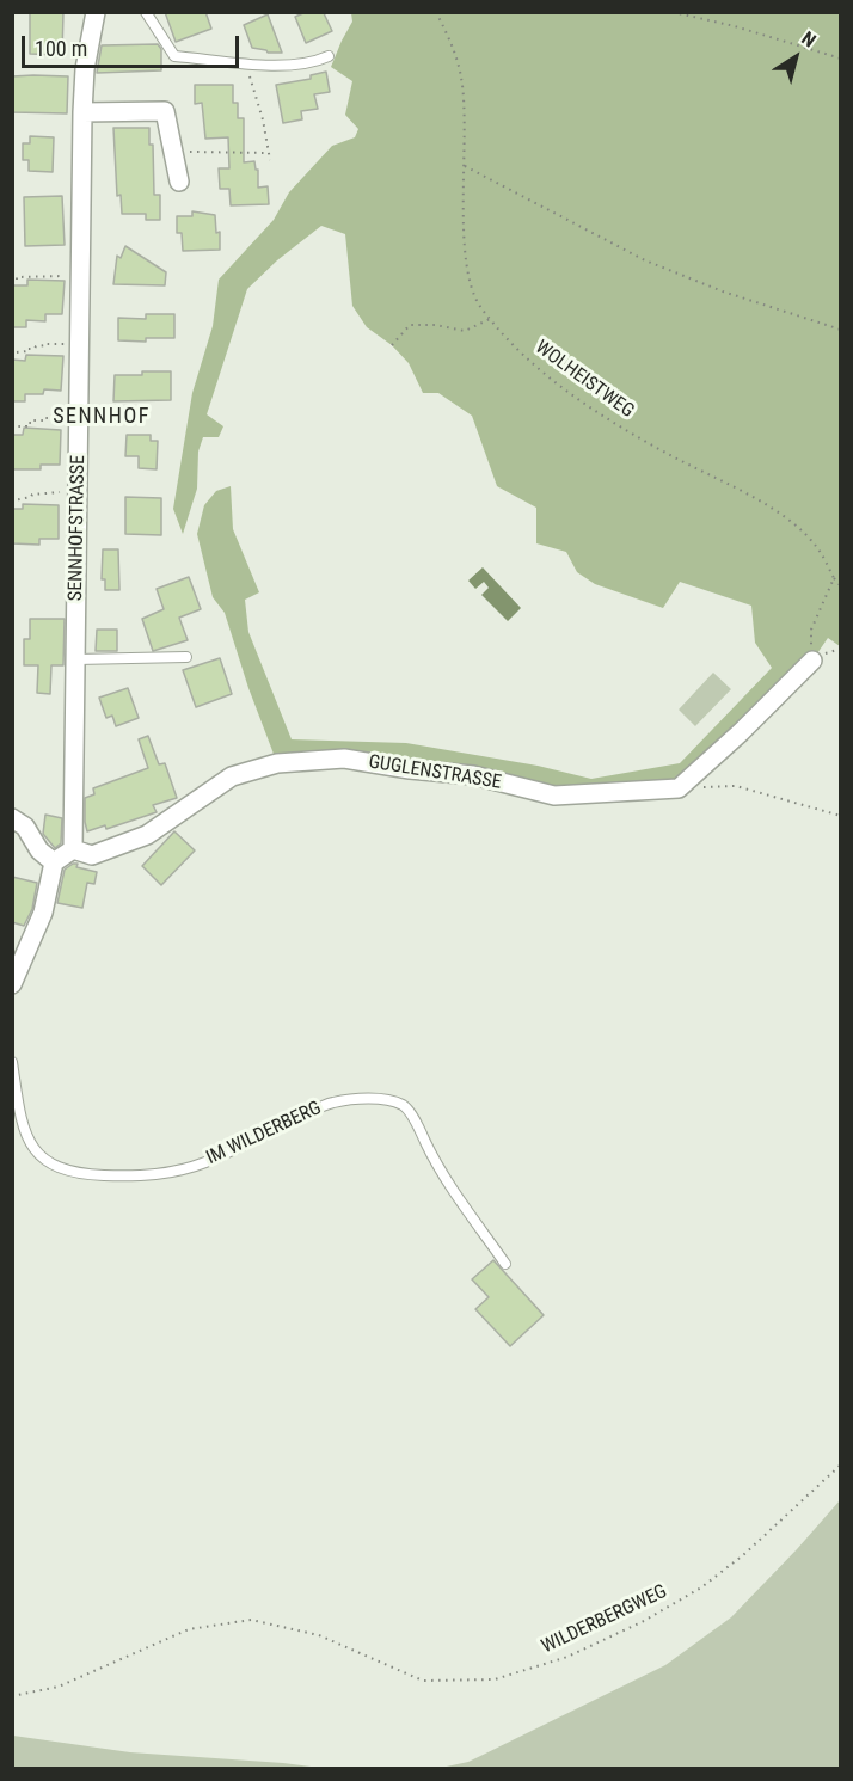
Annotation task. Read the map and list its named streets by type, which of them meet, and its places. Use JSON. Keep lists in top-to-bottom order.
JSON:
{
  "streets": {
    "street": ["SENNHOFSTRASSE", "GUGLENSTRASSE"],
    "lane": ["IM WILDERBERG"],
    "path": ["WOLHEISTWEG", "WILDERBERGWEG"]
  },
  "crossings": [
    ["SENNHOFSTRASSE", "GUGLENSTRASSE"]
  ],
  "districts": ["SENNHOF"],
  "scale_bar": "100 m",
  "north": "top right"
}
